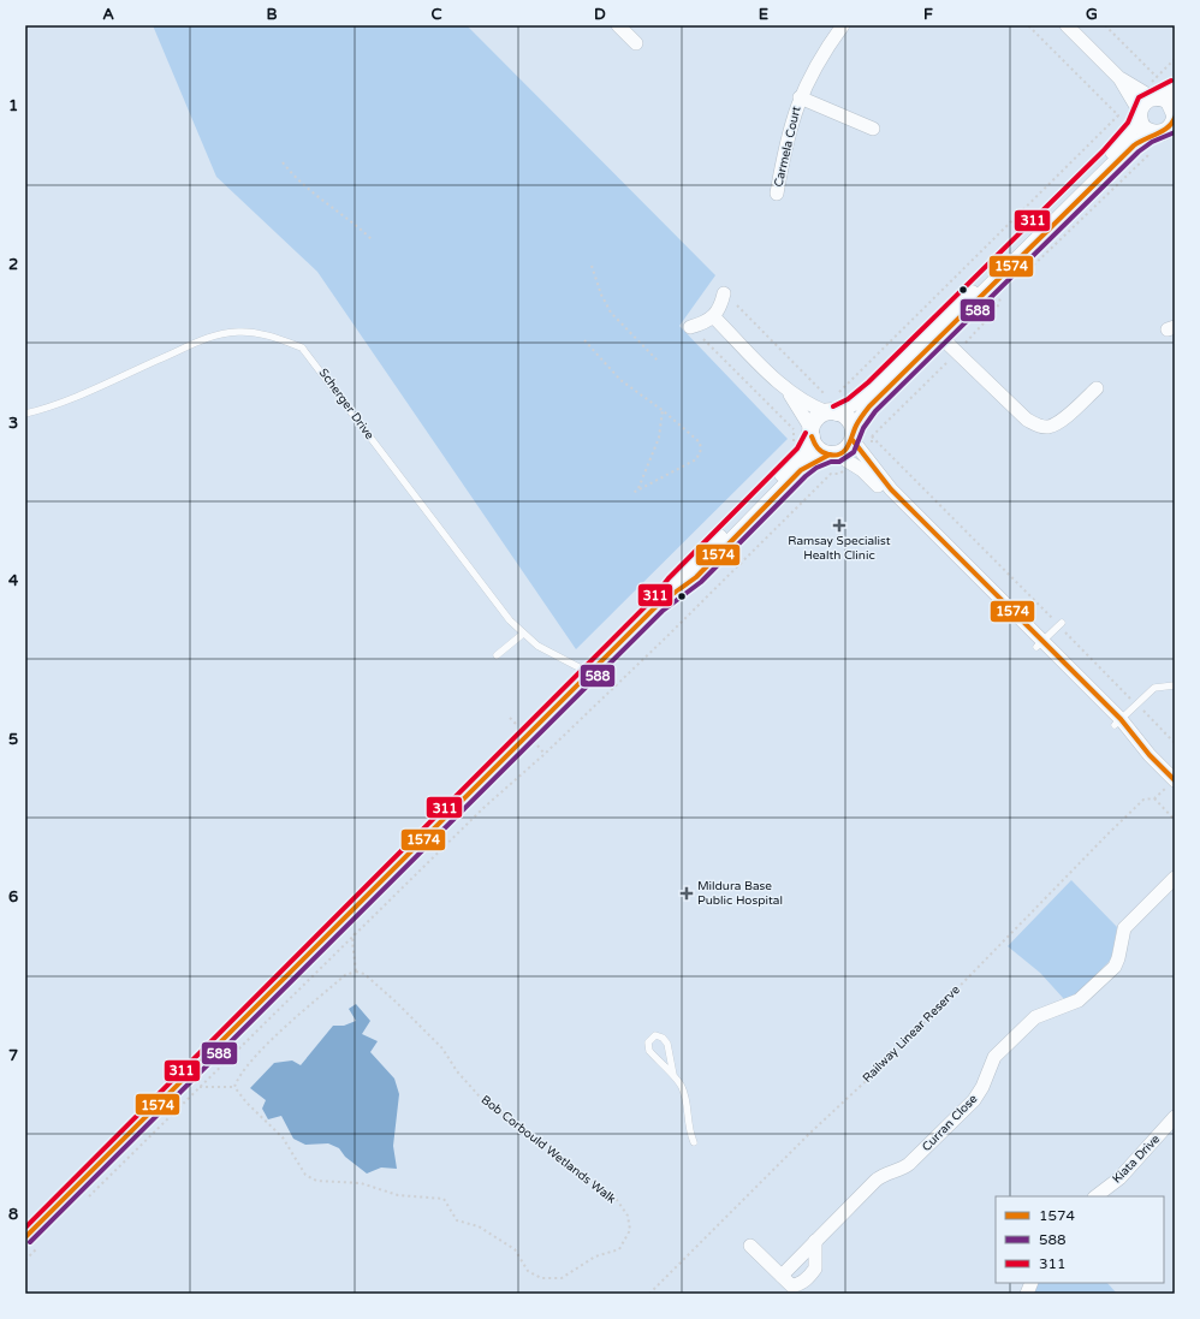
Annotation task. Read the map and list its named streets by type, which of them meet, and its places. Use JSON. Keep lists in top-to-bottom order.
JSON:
{
  "streets": {
    "street": ["Carmela Court", "Curran Close", "Kiata Drive"],
    "lane": ["Scherger Drive"],
    "path": ["Railway Linear Reserve", "Bob Corbould Wetlands Walk"]
  },
  "places": {
    "health": ["Ramsay Specialist Health Clinic", "Mildura Base Public Hospital"]
  },
  "lines": ["transit line 311", "transit line 1574", "transit line 588"],
  "legend": ["1574", "588", "311"],
  "grid": {
    "columns": [
      "A",
      "B",
      "C",
      "D",
      "E",
      "F",
      "G"
    ],
    "rows": [
      "1",
      "2",
      "3",
      "4",
      "5",
      "6",
      "7",
      "8"
    ]
  }
}
